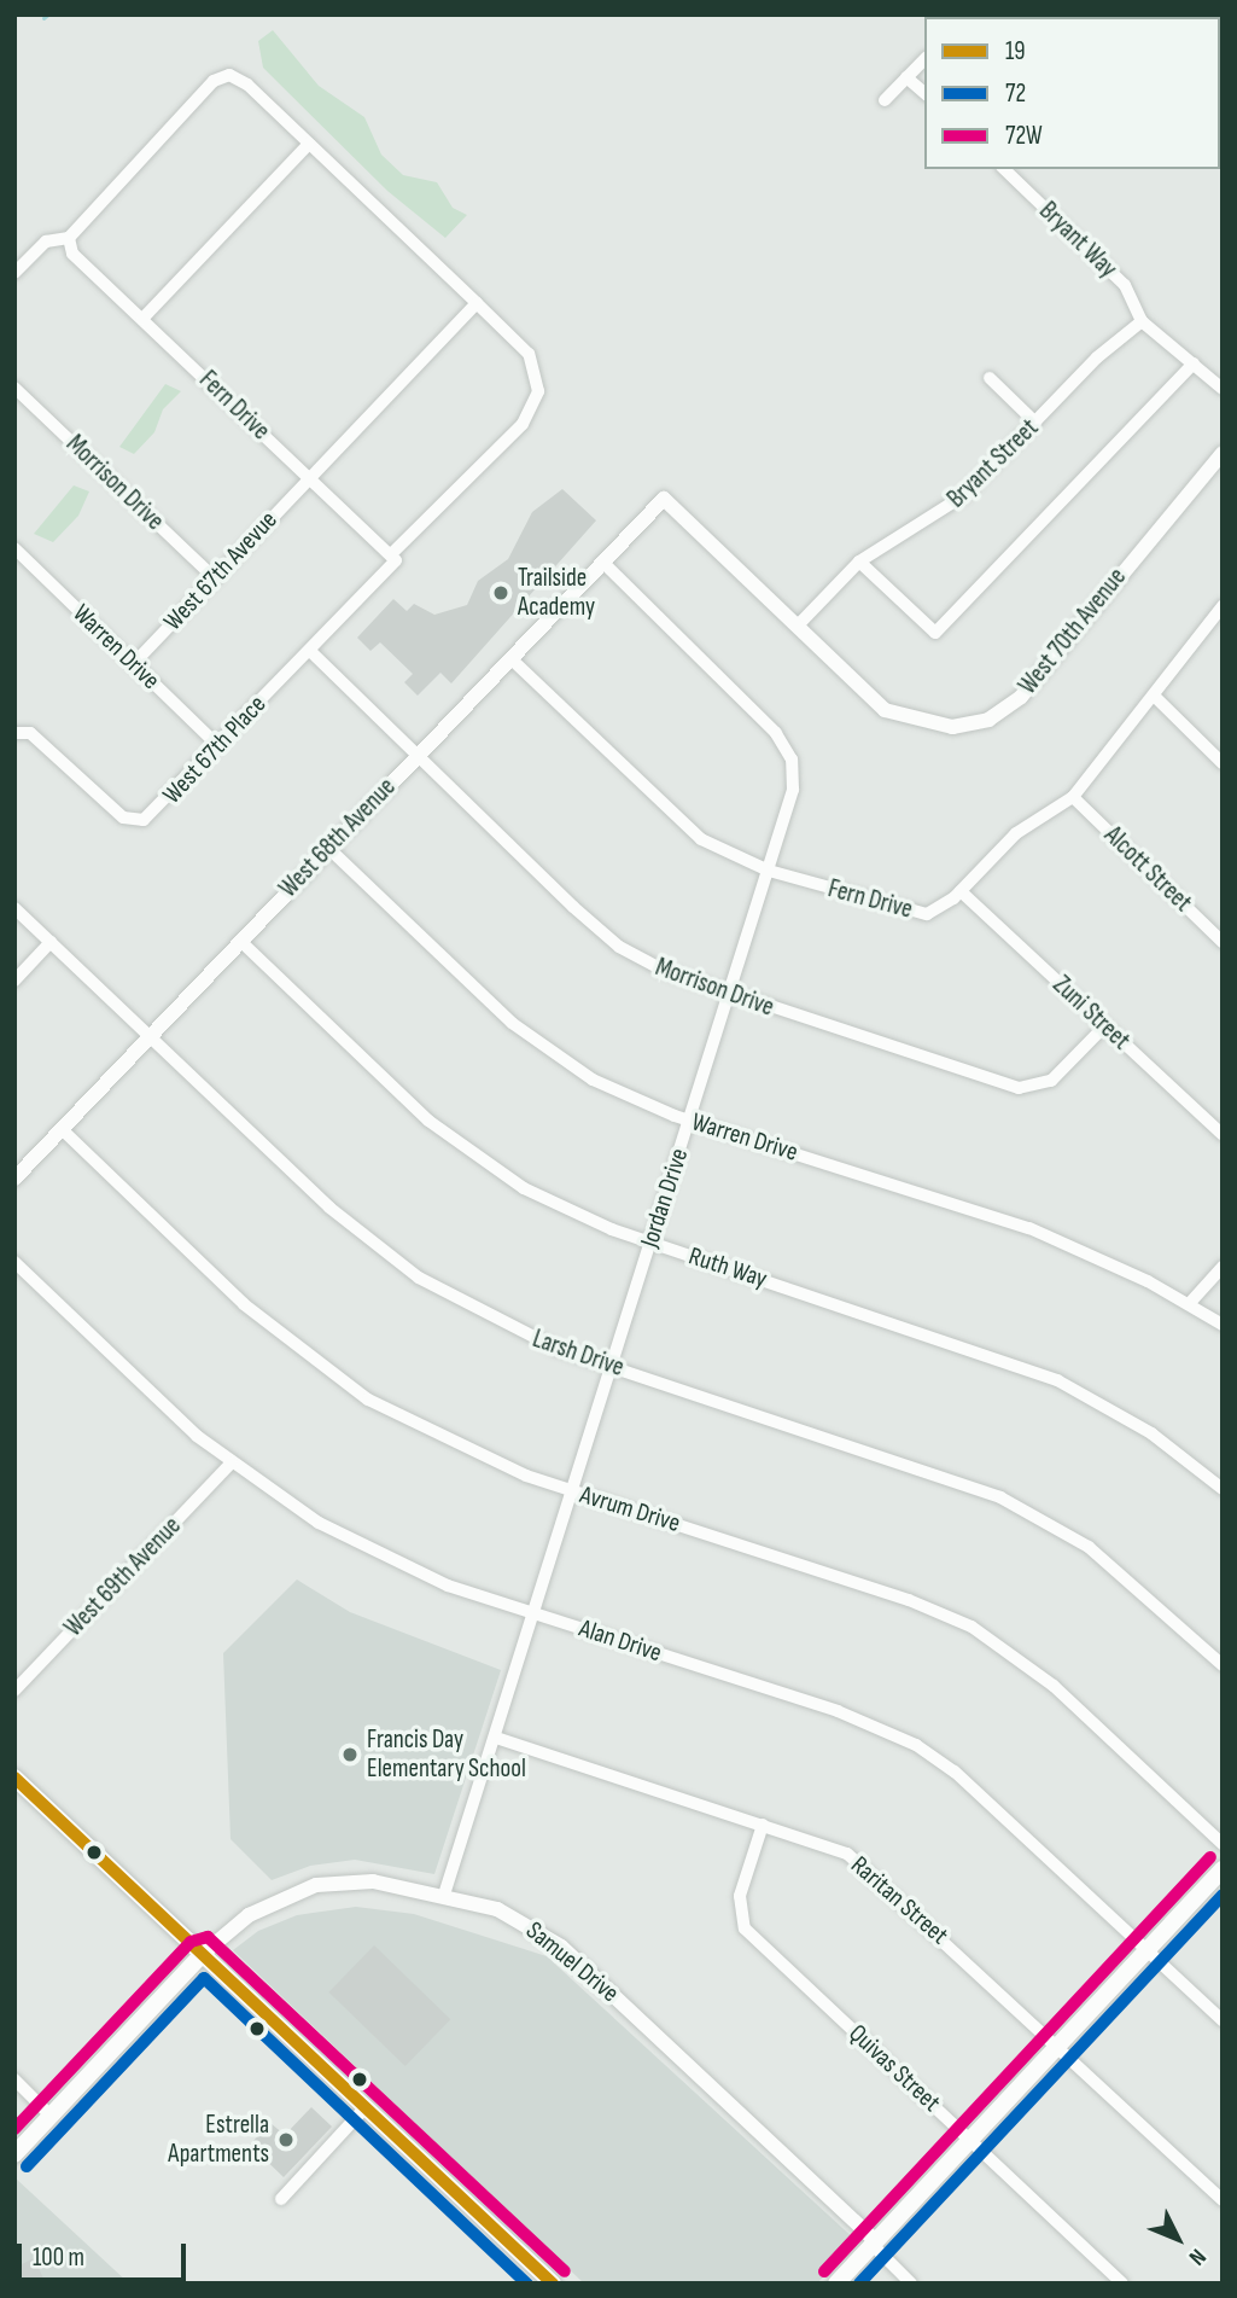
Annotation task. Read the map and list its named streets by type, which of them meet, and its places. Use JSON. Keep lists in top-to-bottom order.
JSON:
{
  "streets": {
    "street": [
      "Bryant Way",
      "Fern Drive",
      "Bryant Street",
      "Morrison Drive",
      "West 67th Avevue",
      "West 70th Avenue",
      "Warren Drive",
      "West 67th Place",
      "West 68th Avenue",
      "Alcott Street",
      "Zuni Street",
      "Jordan Drive",
      "Ruth Way",
      "Larsh Drive",
      "Avrum Drive",
      "West 69th Avenue",
      "Alan Drive",
      "Raritan Street",
      "Samuel Drive",
      "Quivas Street"
    ]
  },
  "crossings": [
    ["Bryant Way", "Bryant Street"],
    ["Fern Drive", "West 67th Avevue"],
    ["Fern Drive", "West 67th Place"],
    ["Fern Drive", "West 68th Avenue"],
    ["Fern Drive", "Alcott Street"],
    ["Fern Drive", "Zuni Street"],
    ["Fern Drive", "Jordan Drive"],
    ["Bryant Street", "West 70th Avenue"],
    ["Morrison Drive", "West 67th Avevue"],
    ["Morrison Drive", "West 67th Place"],
    ["Morrison Drive", "West 68th Avenue"],
    ["Morrison Drive", "Zuni Street"],
    ["Morrison Drive", "Jordan Drive"],
    ["West 67th Avevue", "Warren Drive"],
    ["West 67th Avevue", "West 67th Place"],
    ["West 70th Avenue", "West 68th Avenue"],
    ["Warren Drive", "West 67th Place"],
    ["Warren Drive", "West 68th Avenue"],
    ["Warren Drive", "Jordan Drive"],
    ["West 68th Avenue", "Jordan Drive"],
    ["West 68th Avenue", "Ruth Way"],
    ["West 68th Avenue", "Larsh Drive"],
    ["West 68th Avenue", "Avrum Drive"],
    ["Jordan Drive", "Ruth Way"],
    ["Jordan Drive", "Larsh Drive"],
    ["Jordan Drive", "Avrum Drive"],
    ["Jordan Drive", "Alan Drive"],
    ["Jordan Drive", "Raritan Street"],
    ["Jordan Drive", "Samuel Drive"],
    ["West 69th Avenue", "Alan Drive"],
    ["Raritan Street", "Quivas Street"]
  ],
  "places": ["Trailside Academy", "Francis Day Elementary School", "Estrella Apartments"],
  "lines": ["transit line 19", "transit line 72W", "transit line 72"],
  "legend": ["19", "72", "72W"],
  "scale_bar": "100 m",
  "north": "bottom right"
}
